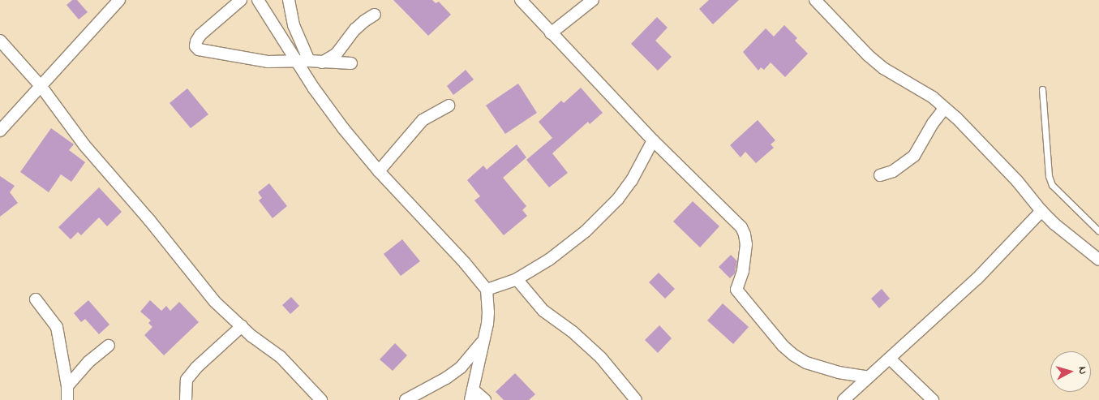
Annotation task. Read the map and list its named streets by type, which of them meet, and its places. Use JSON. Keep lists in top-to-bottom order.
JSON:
{
  "north": "right"
}
